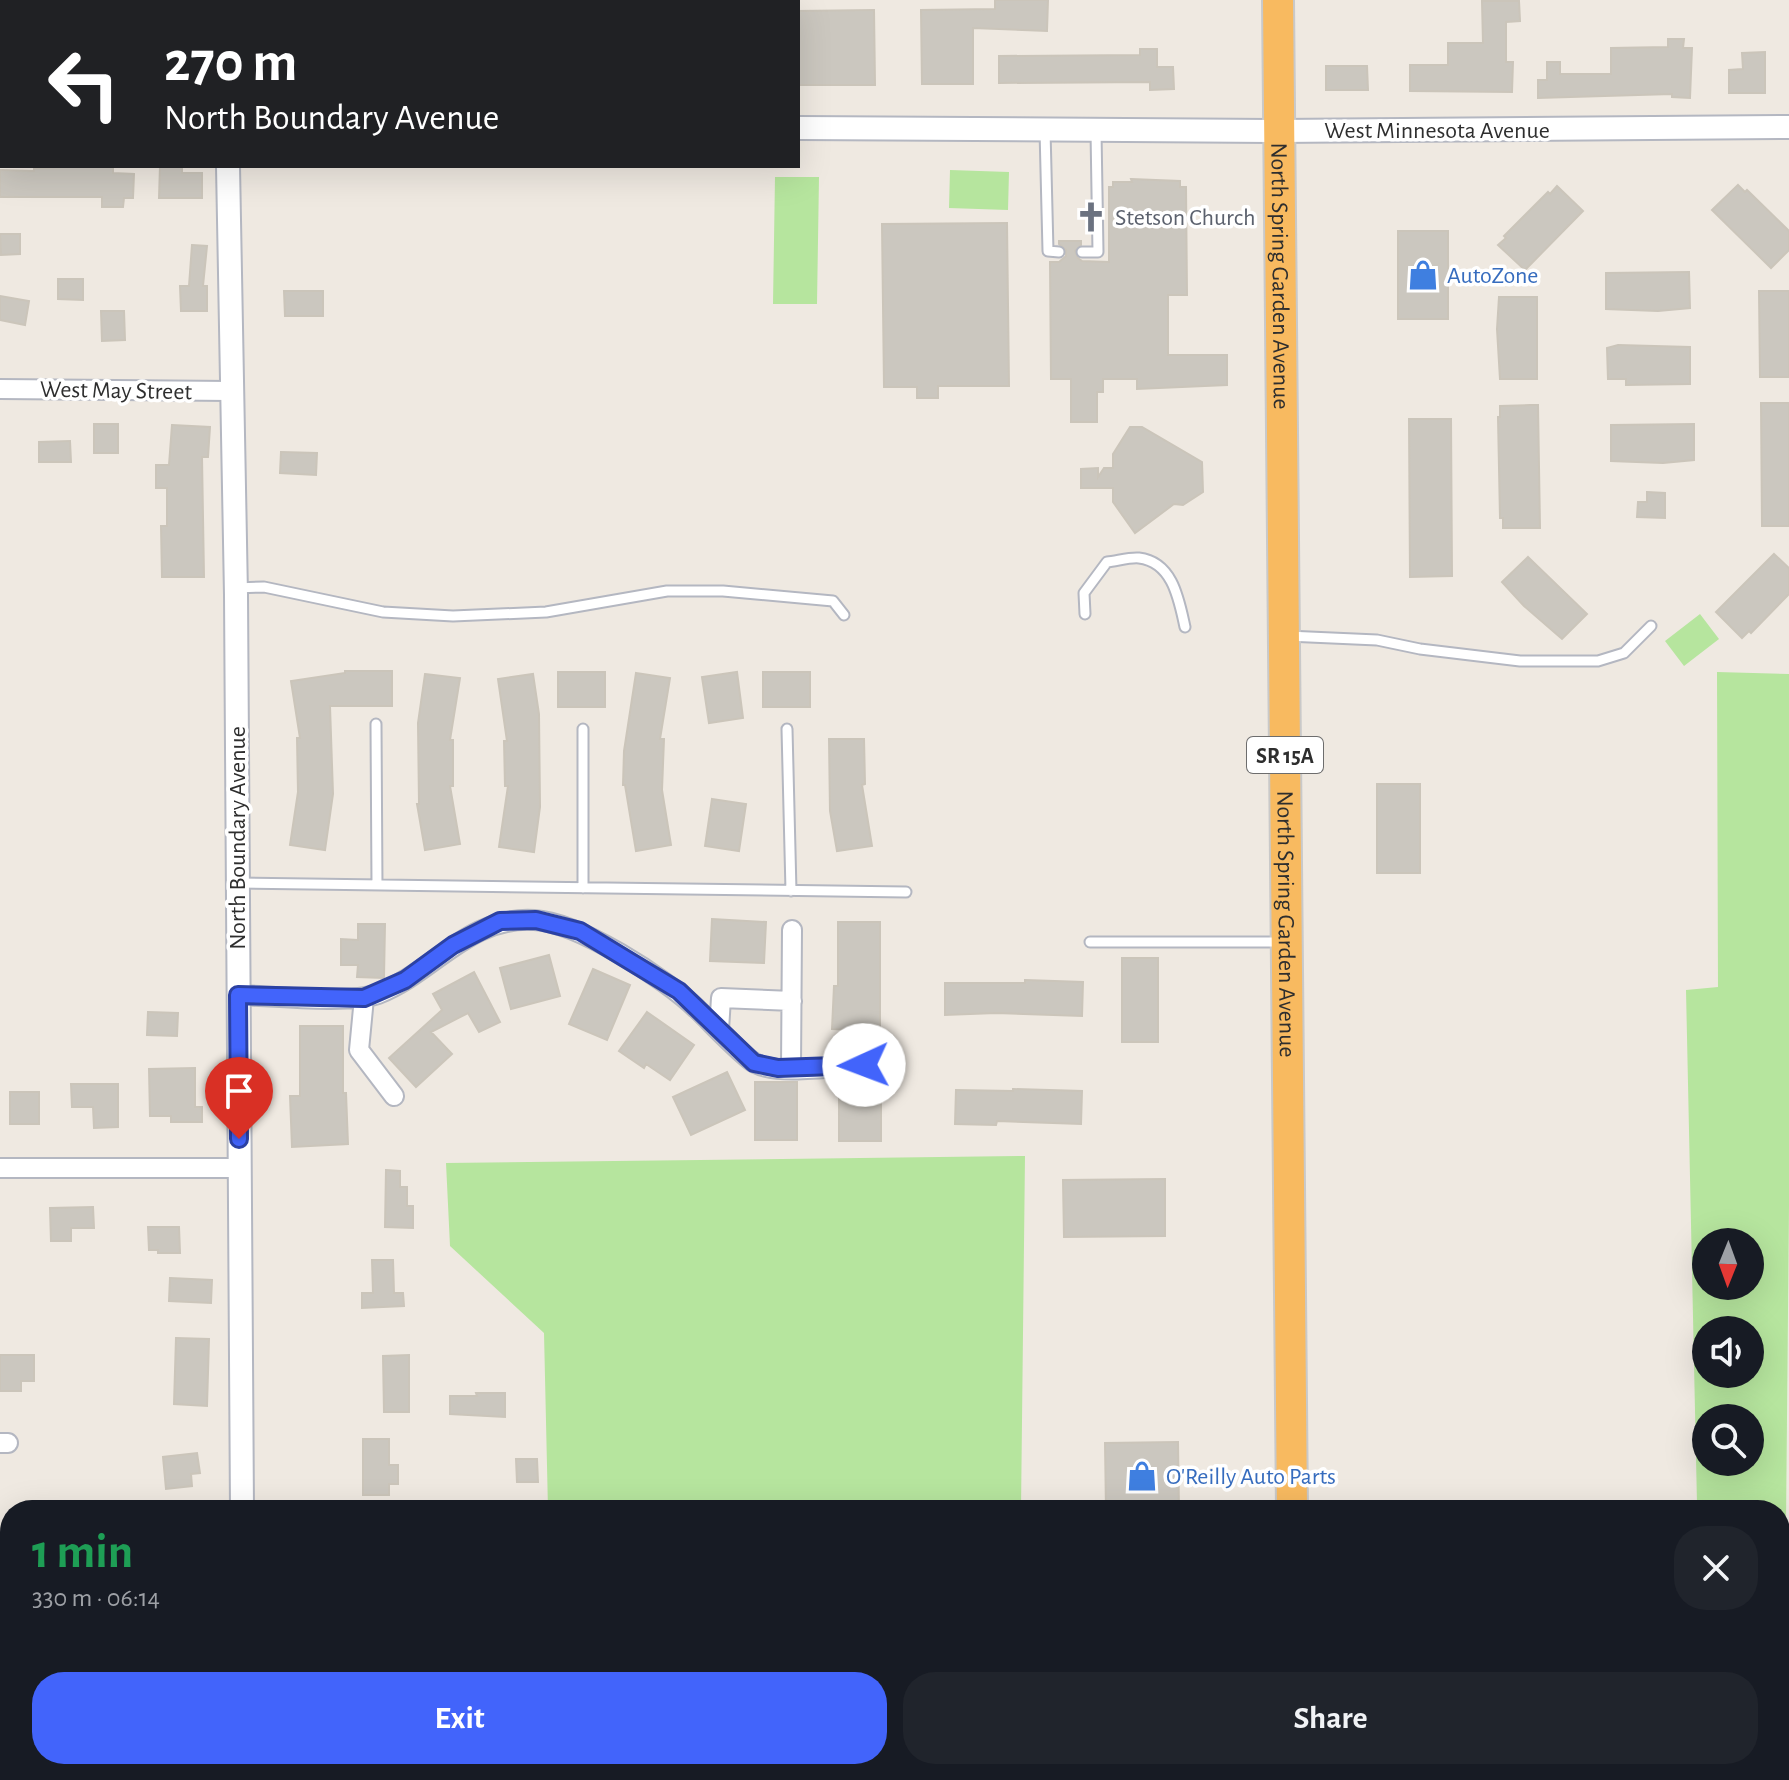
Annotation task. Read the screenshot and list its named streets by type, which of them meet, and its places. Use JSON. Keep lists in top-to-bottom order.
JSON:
{
  "streets": {
    "highway": ["North Spring Garden Avenue", "SR 15A"],
    "street": ["West Minnesota Avenue", "West May Street", "North Boundary Avenue"]
  },
  "crossings": [
    ["West Minnesota Avenue", "North Spring Garden Avenue"],
    ["West May Street", "North Boundary Avenue"]
  ],
  "places": {
    "church": ["Stetson Church"],
    "shop": ["AutoZone", "O'Reilly Auto Parts"]
  },
  "north": "bottom",
  "page": {
    "turn": ["270 m", "North Boundary Avenue"],
    "heading": ["1 min", "330 m · 06:14"],
    "buttons": ["Exit", "Share"]
  }
}
